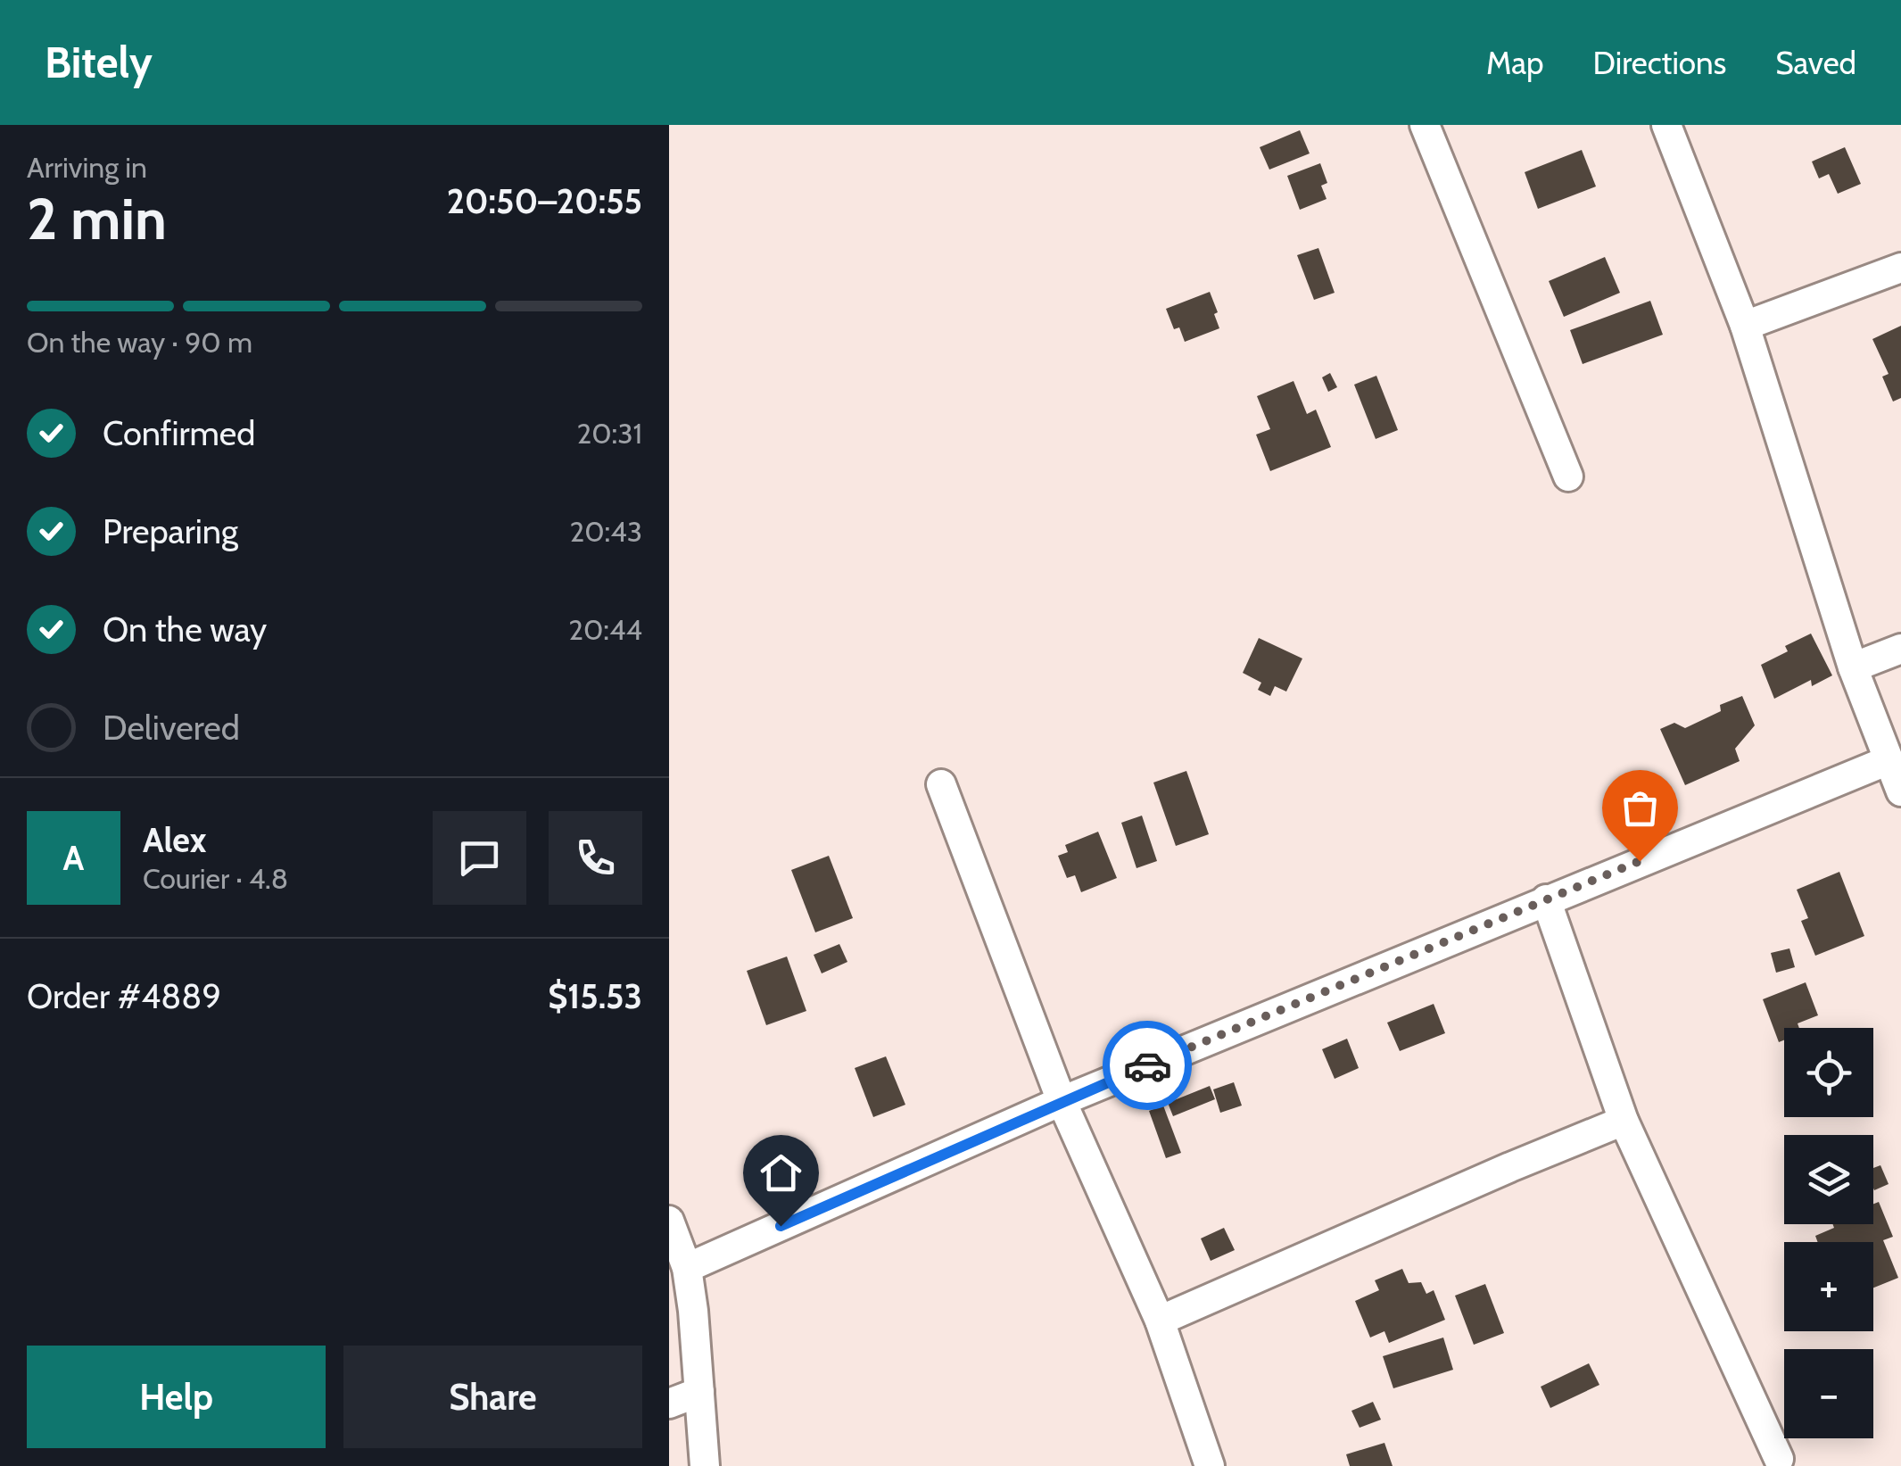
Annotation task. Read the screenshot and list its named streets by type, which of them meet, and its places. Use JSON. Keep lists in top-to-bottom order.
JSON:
{
  "page": {
    "header": "Bitely",
    "nav": ["Map", "Directions", "Saved"],
    "heading": ["2 min", "Arriving in", "20:50–20:55"],
    "panel": [
      "Alex",
      "Courier · 4.8",
      "Order #4889",
      "$15.53"
    ],
    "bar": "On the way · 90 m",
    "list": [
      ["Confirmed", "20:31"],
      ["Preparing", "20:43"],
      ["On the way", "20:44"],
      "Delivered"
    ],
    "round": "A",
    "map_buttons": ["+", "−"],
    "buttons": ["Help", "Share"]
  }
}
